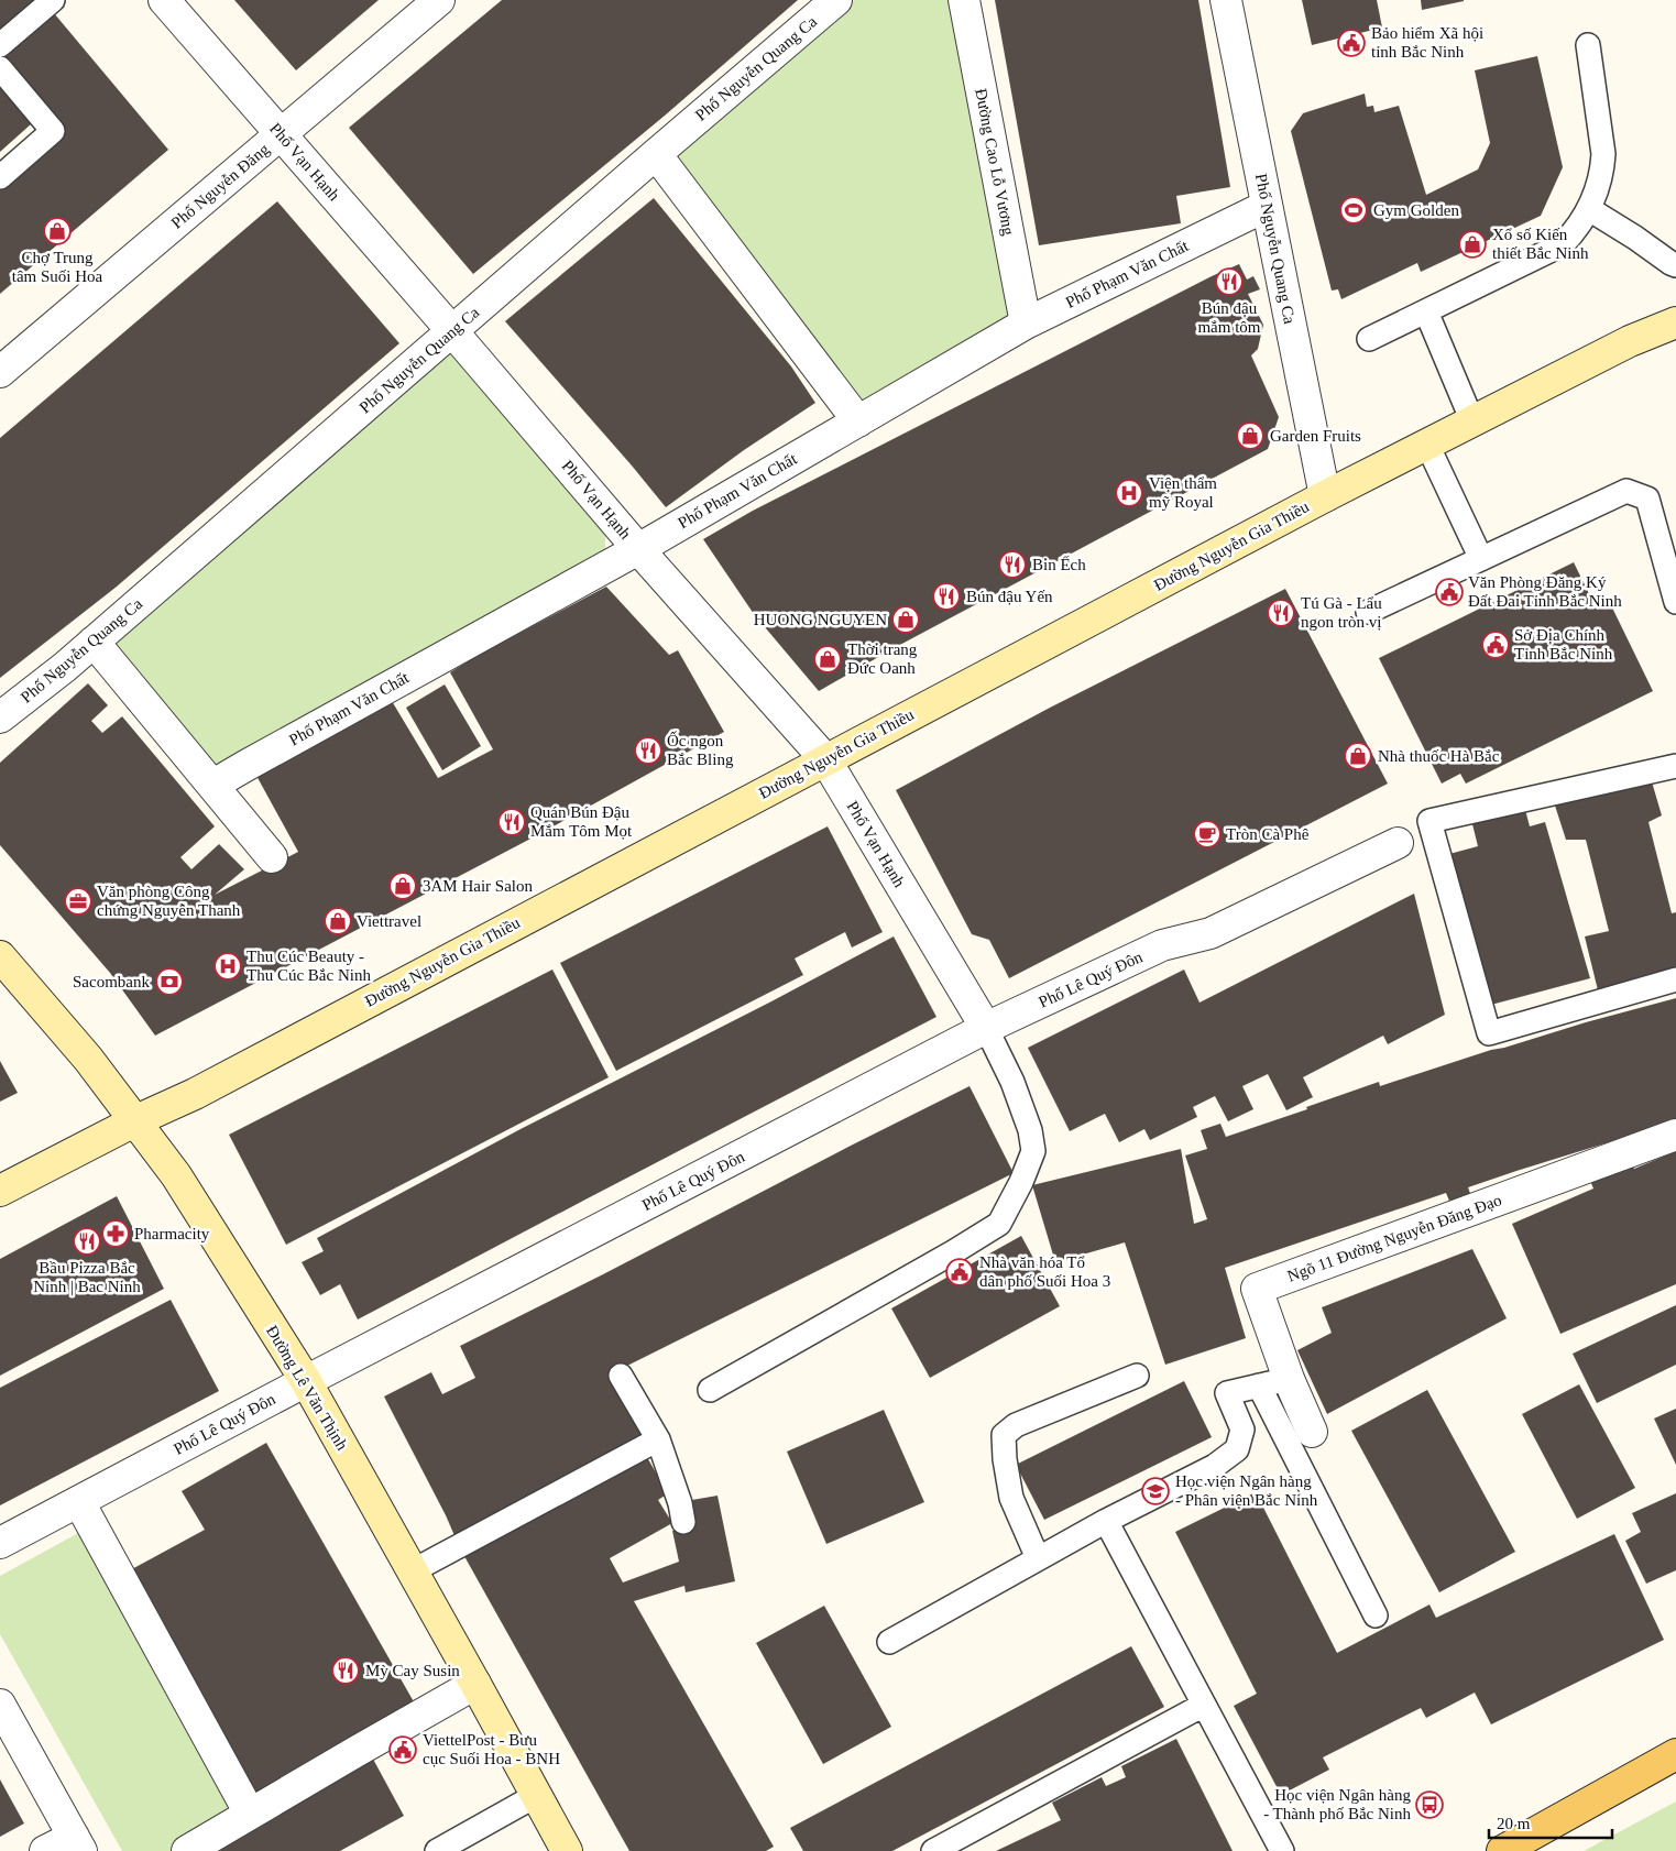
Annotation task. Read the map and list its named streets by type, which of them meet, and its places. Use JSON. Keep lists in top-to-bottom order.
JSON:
{
  "streets": {
    "street": [
      "Phố Nguyễn Quang Ca",
      "Phố Vạn Hạnh",
      "Đường Cao Lỗ Vương",
      "Phố Nguyễn Đăng",
      "Phố Phạm Văn Chất",
      "Đường Nguyễn Gia Thiều",
      "Phố Lê Quý Đôn",
      "Ngõ 11 Đường Nguyễn Đăng Đạo",
      "Đường Lê Văn Thịnh"
    ]
  },
  "crossings": [
    ["Phố Nguyễn Quang Ca", "Phố Vạn Hạnh"],
    ["Phố Nguyễn Quang Ca", "Phố Phạm Văn Chất"],
    ["Phố Nguyễn Quang Ca", "Đường Nguyễn Gia Thiều"],
    ["Phố Vạn Hạnh", "Phố Nguyễn Đăng"],
    ["Phố Vạn Hạnh", "Phố Phạm Văn Chất"],
    ["Phố Vạn Hạnh", "Đường Nguyễn Gia Thiều"],
    ["Phố Vạn Hạnh", "Phố Lê Quý Đôn"],
    ["Đường Cao Lỗ Vương", "Phố Phạm Văn Chất"],
    ["Đường Nguyễn Gia Thiều", "Đường Lê Văn Thịnh"],
    ["Phố Lê Quý Đôn", "Đường Lê Văn Thịnh"]
  ],
  "places": {
    "public building": [
      "Bảo hiểm Xã hội tỉnh Bắc Ninh",
      "Văn Phòng Đăng Ký Đất Đai Tỉnh Bắc Ninh",
      "Sở Địa Chính Tỉnh Bắc Ninh",
      "Nhà văn hóa Tổ dân phố Suối Hoa 3",
      "ViettelPost - Bưu cục Suối Hoa - BNH"
    ],
    "sports": ["Gym Golden"],
    "shop": [
      "Chợ Trung tâm Suối Hoa",
      "Xổ số Kiến thiết Bắc Ninh",
      "Garden Fruits",
      "HUONG NGUYEN",
      "Thời trang Đức Oanh",
      "Nhà thuốc Hà Bắc",
      "3AM Hair Salon",
      "Viettravel"
    ],
    "restaurant": [
      "Bún đậu mắm tôm",
      "Bin Ếch",
      "Bún đậu Yến",
      "Tú Gà - Lẩu ngon tròn vị",
      "Ốc ngon Bắc Bling",
      "Quán Bún Đậu Mắm Tôm Mọt",
      "Bầu Pizza Bắc Ninh | Bac Ninh",
      "Mỳ Cay Susin"
    ],
    "hospital": ["Viện thẩm mỹ Royal", "Thu Cúc Beauty - Thu Cúc Bắc Ninh"],
    "cafe": ["Tròn Cà Phê"],
    "office": ["Văn phòng Công chứng Nguyễn Thanh"],
    "bank": ["Sacombank"],
    "pharmacy": ["Pharmacity"],
    "school or university": ["Học viện Ngân hàng - Phân viện Bắc Ninh"],
    "bus stop": ["Học viện Ngân hàng - Thành phố Bắc Ninh"]
  },
  "scale_bar": "20 m"
}
